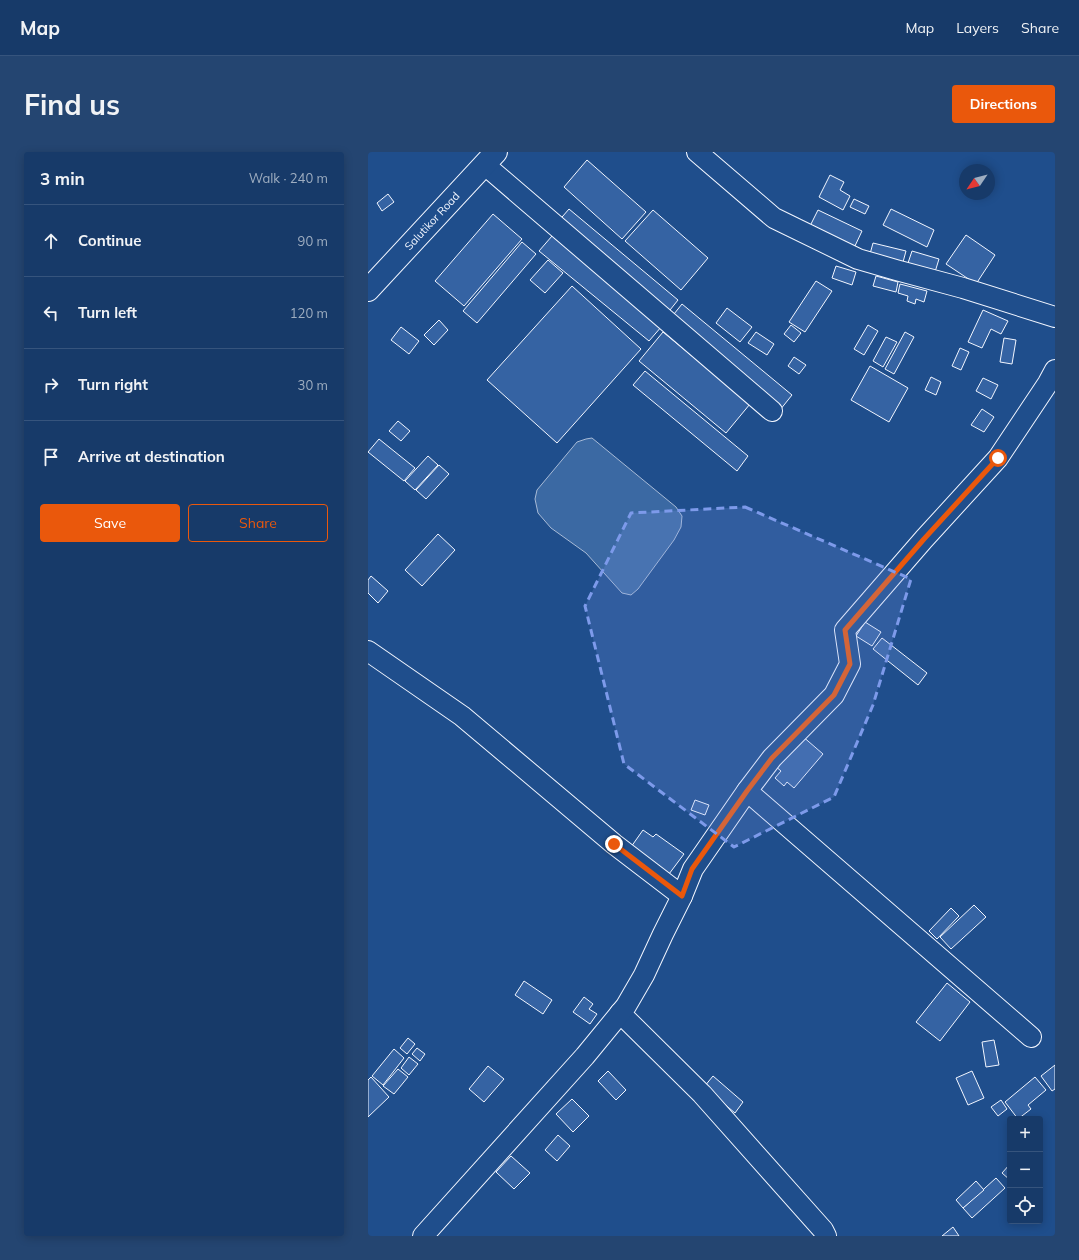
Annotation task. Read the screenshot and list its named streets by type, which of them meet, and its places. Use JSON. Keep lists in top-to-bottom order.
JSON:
{
  "streets": {
    "main road": ["Salutikor Road"]
  },
  "north": "bottom left",
  "page": {
    "header": "Map",
    "nav": ["Map", "Layers", "Share"],
    "buttons": [
      "Directions",
      ["Save", "Share"]
    ],
    "title": "Find us",
    "heading": ["3 min", "Walk · 240 m"],
    "list": [
      ["Continue", "90 m"],
      ["Turn left", "120 m"],
      ["Turn right", "30 m"],
      "Arrive at destination"
    ],
    "map_buttons": ["+", "−"]
  }
}
